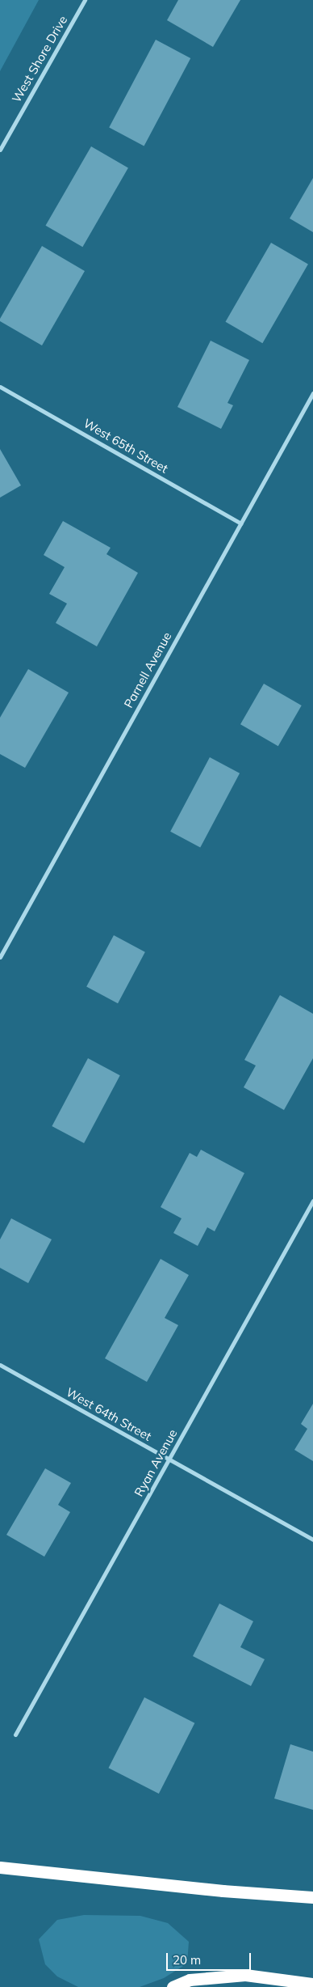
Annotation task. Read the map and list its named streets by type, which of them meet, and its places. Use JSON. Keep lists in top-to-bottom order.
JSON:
{
  "streets": {
    "street": [
      "West Shore Drive",
      "West 65th Street",
      "Parnell Avenue",
      "West 64th Street",
      "Ryan Avenue"
    ]
  },
  "crossings": [
    ["West 65th Street", "Parnell Avenue"],
    ["West 64th Street", "Ryan Avenue"]
  ],
  "scale_bar": "20 m"
}
